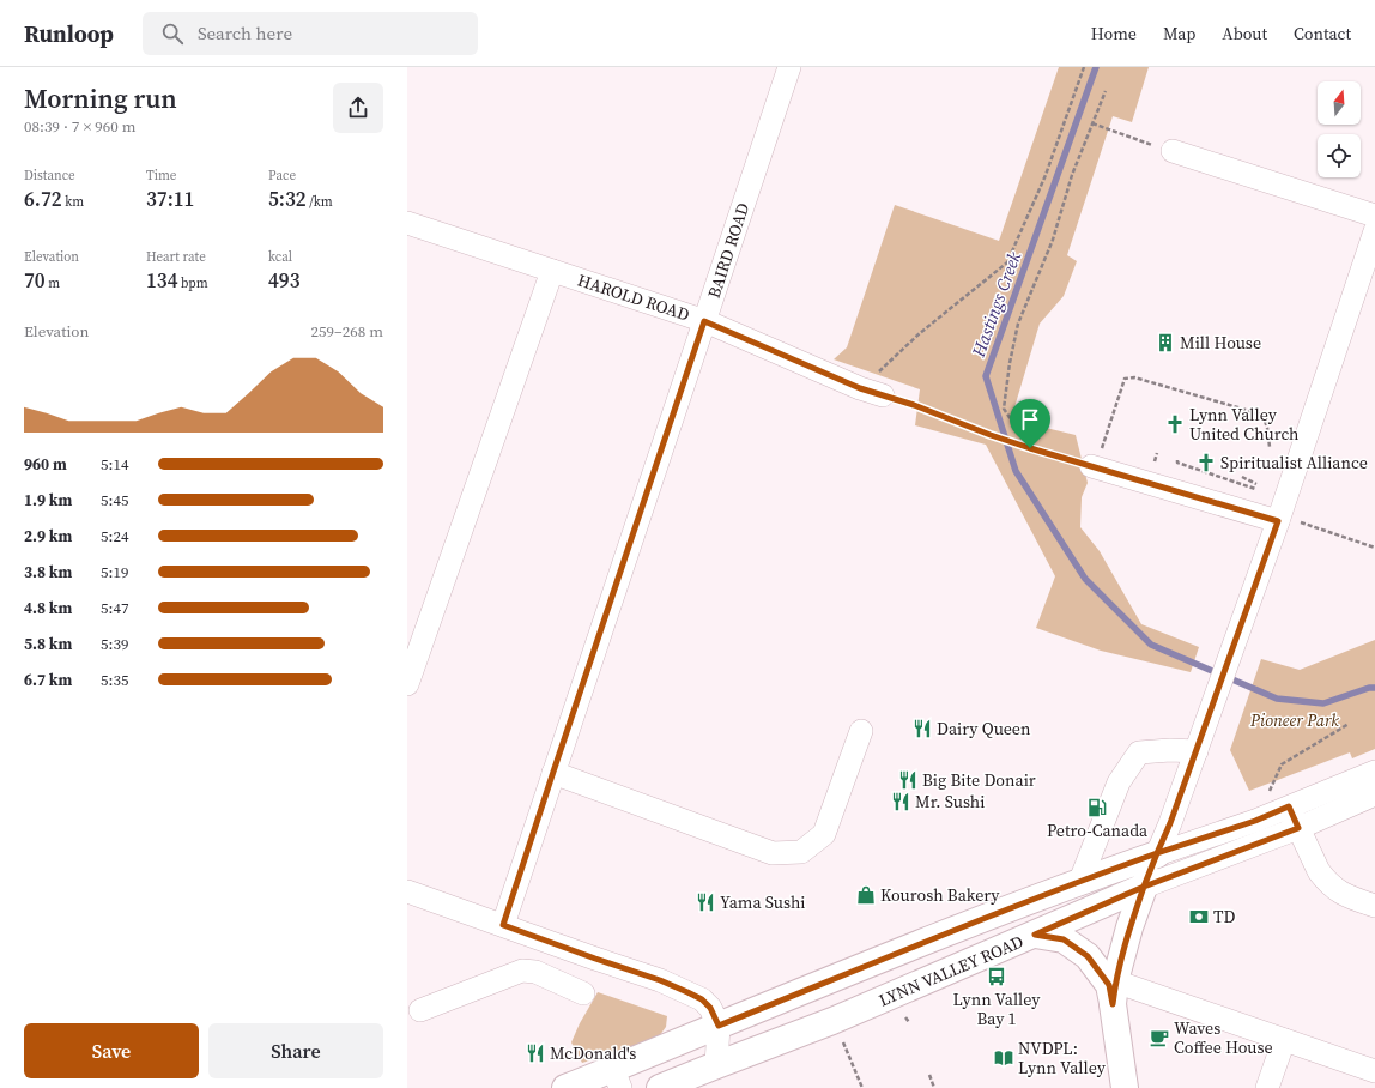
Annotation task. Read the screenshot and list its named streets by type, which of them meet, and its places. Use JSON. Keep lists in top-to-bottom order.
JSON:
{
  "streets": {
    "main road": ["LYNN VALLEY ROAD"],
    "street": ["BAIRD ROAD", "HAROLD ROAD"]
  },
  "crossings": [
    ["BAIRD ROAD", "HAROLD ROAD"]
  ],
  "water": ["Hastings Creek"],
  "parks": ["Pioneer Park"],
  "places": {
    "building": ["Mill House"],
    "church": ["Lynn Valley United Church", "Spiritualist Alliance"],
    "restaurant": [
      "Dairy Queen",
      "Big Bite Donair",
      "Mr. Sushi",
      "Yama Sushi",
      "McDonald's"
    ],
    "fuel station": ["Petro-Canada"],
    "shop": ["Kourosh Bakery"],
    "bank": ["TD"],
    "bus stop": ["Lynn Valley Bay 1"],
    "cafe": ["Waves Coffee House"],
    "library": ["NVDPL: Lynn Valley"]
  },
  "north": "top",
  "page": {
    "header": "Runloop",
    "search": "Search here",
    "nav": [
      "Home",
      "Map",
      "About",
      "Contact"
    ],
    "heading": ["Morning run", "08:39 · 7 × 960 m"],
    "stats": [
      ["Distance", "6.72 km"],
      ["Time", "37:11"],
      ["Pace", "5:32 /km"],
      ["Elevation", "70 m"],
      ["Heart rate", "134 bpm"],
      ["kcal", "493"]
    ],
    "chart": ["Elevation", "259–268 m"],
    "list": [
      {
        "name": "960 m",
        "note": "5:14"
      },
      {
        "name": "1.9 km",
        "note": "5:45"
      },
      {
        "name": "2.9 km",
        "note": "5:24"
      },
      {
        "name": "3.8 km",
        "note": "5:19"
      },
      {
        "name": "4.8 km",
        "note": "5:47"
      },
      {
        "name": "5.8 km",
        "note": "5:39"
      },
      {
        "name": "6.7 km",
        "note": "5:35"
      }
    ],
    "buttons": ["Save", "Share"]
  }
}
